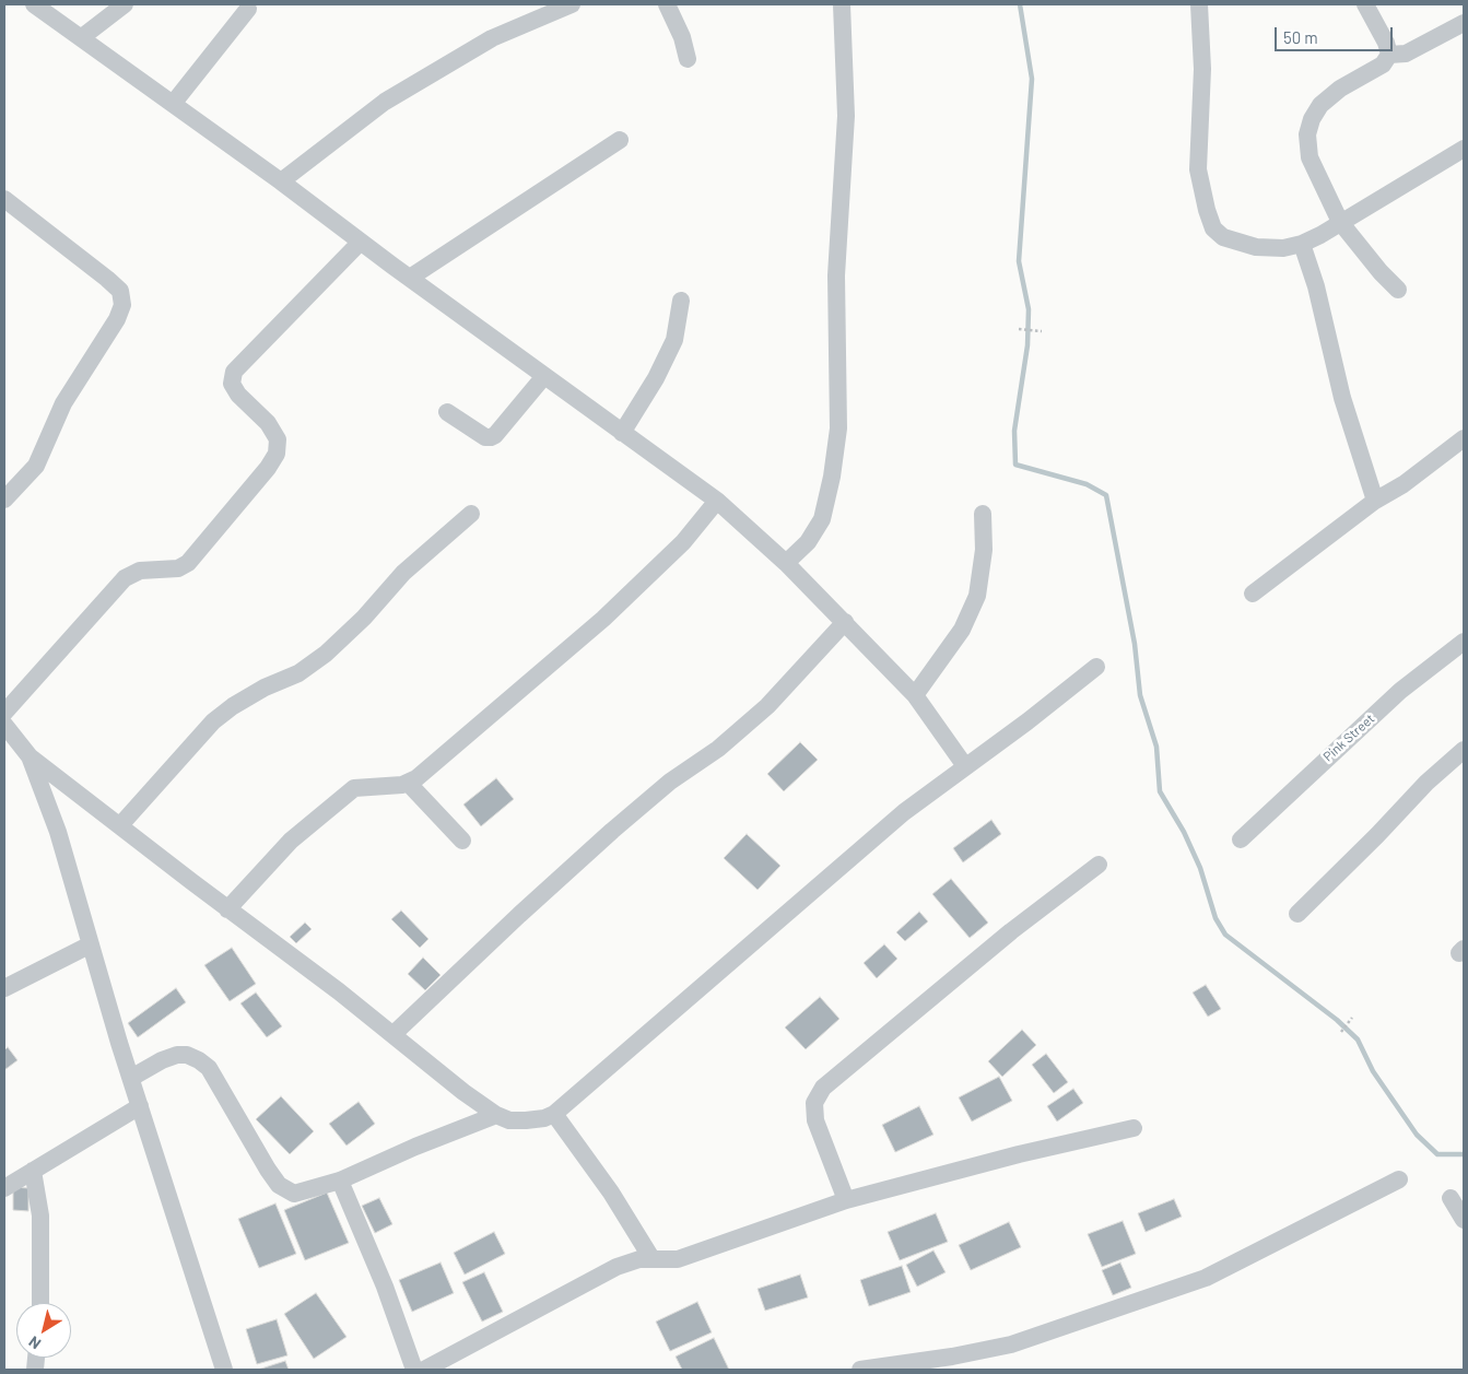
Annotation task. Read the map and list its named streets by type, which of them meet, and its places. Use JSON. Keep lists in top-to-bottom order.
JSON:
{
  "streets": {
    "street": ["Pink Street"]
  },
  "scale_bar": "50 m",
  "north": "bottom left"
}
